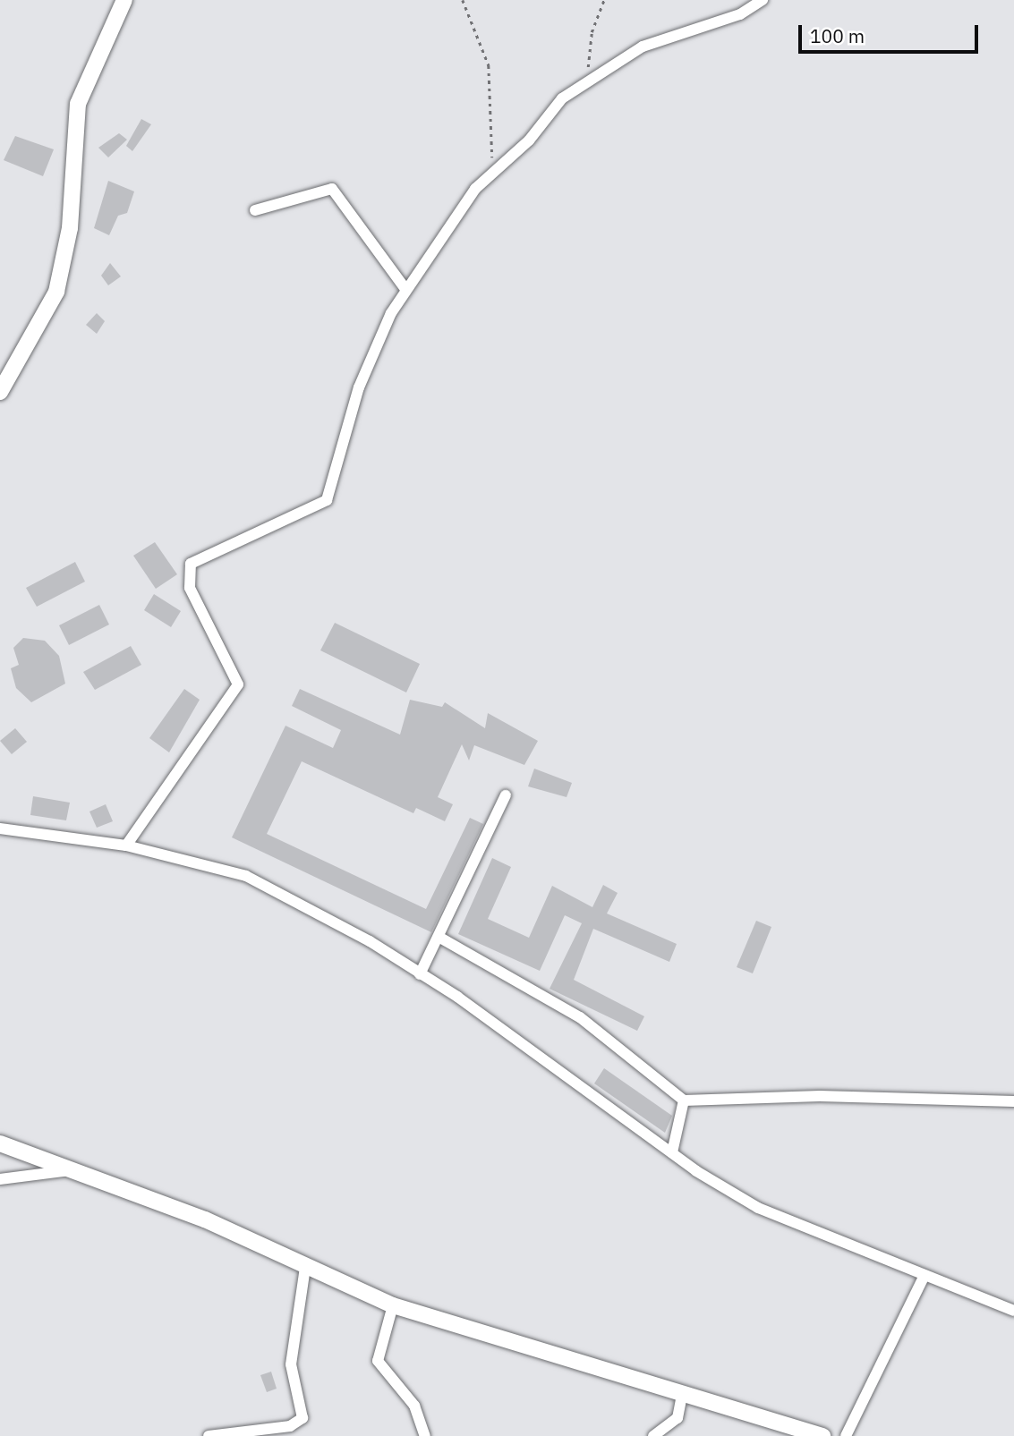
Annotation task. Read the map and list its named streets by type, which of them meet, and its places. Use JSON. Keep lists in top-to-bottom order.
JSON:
{
  "scale_bar": "100 m"
}
